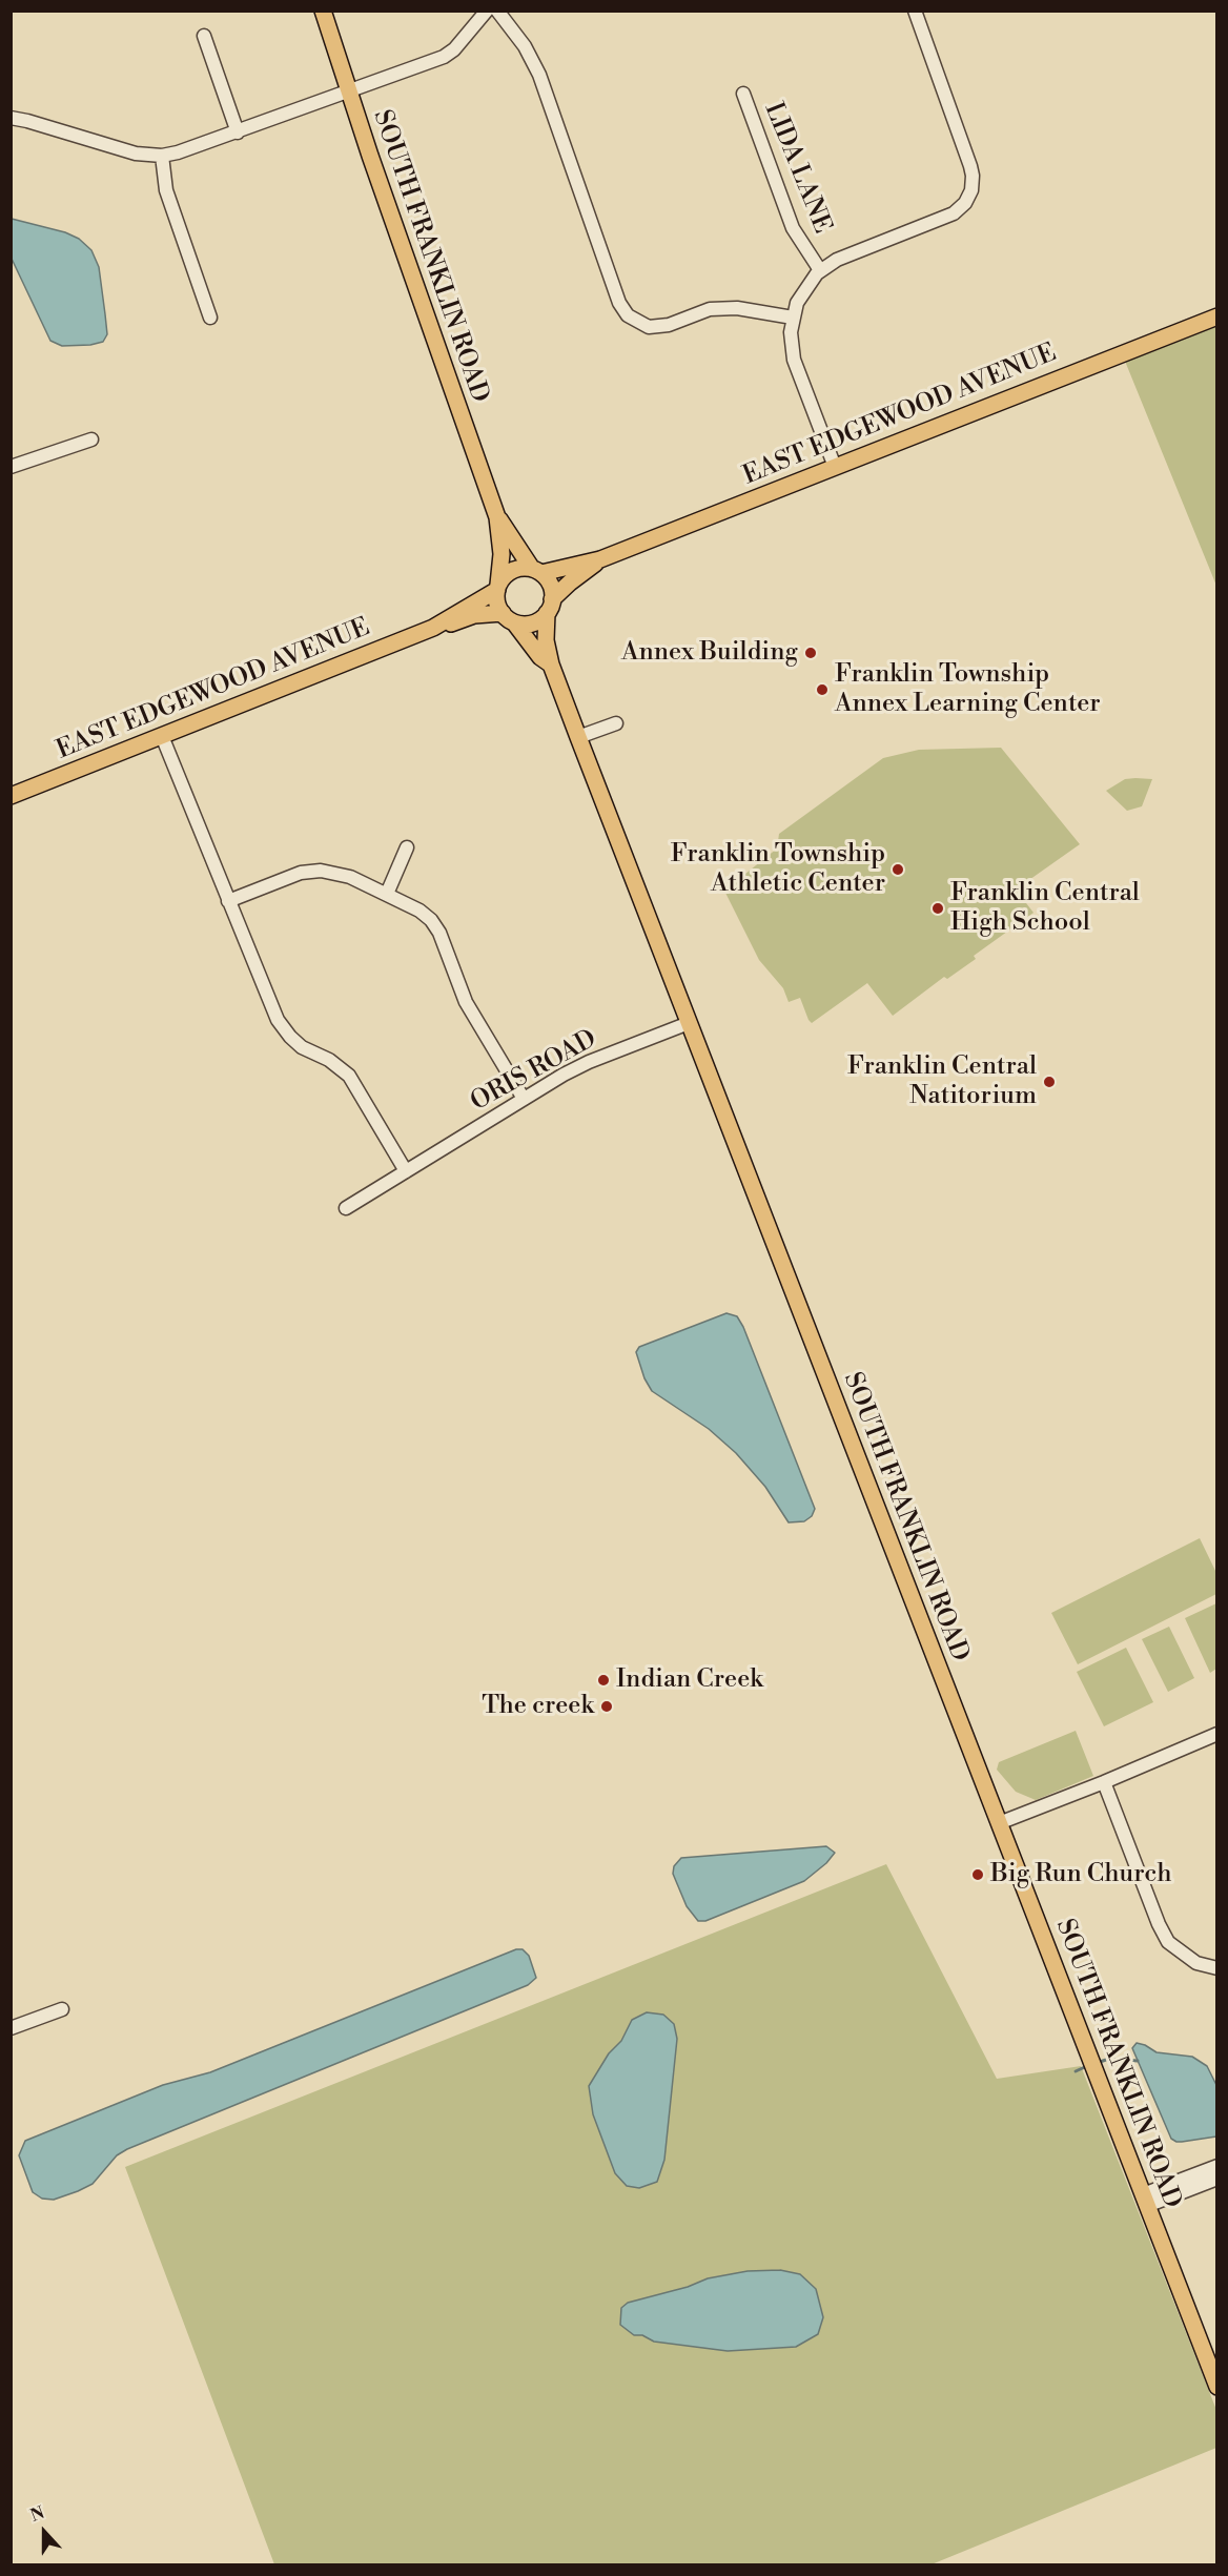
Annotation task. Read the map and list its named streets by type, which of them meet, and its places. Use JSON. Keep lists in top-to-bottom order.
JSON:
{
  "streets": {
    "main road": ["SOUTH FRANKLIN ROAD", "EAST EDGEWOOD AVENUE"],
    "street": ["LIDA LANE", "ORIS ROAD"]
  },
  "crossings": [
    ["LIDA LANE", "EAST EDGEWOOD AVENUE"],
    ["SOUTH FRANKLIN ROAD", "ORIS ROAD"]
  ],
  "places": [
    "Annex Building",
    "Franklin Township Annex Learning Center",
    "Franklin Township Athletic Center",
    "Franklin Central High School",
    "Franklin Central Natitorium",
    "Indian Creek",
    "The creek",
    "Big Run Church"
  ],
  "north": "top"
}
